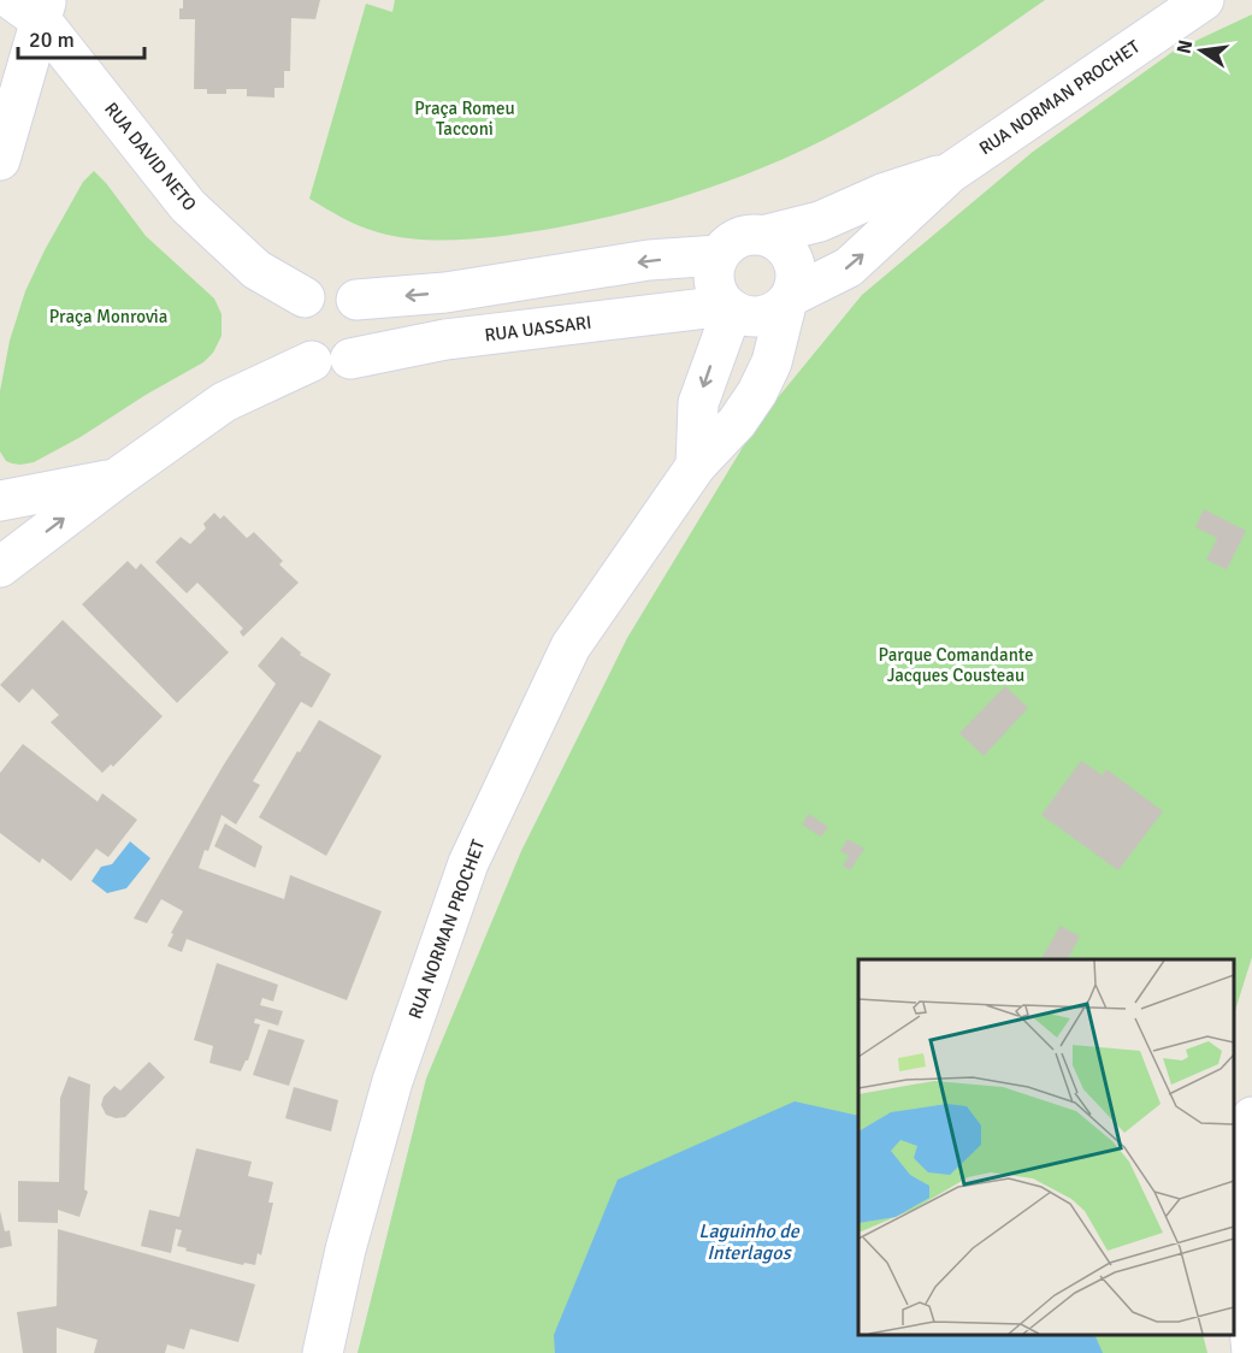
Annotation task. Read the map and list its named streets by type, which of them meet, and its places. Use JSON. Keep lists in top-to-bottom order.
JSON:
{
  "streets": {
    "street": ["RUA NORMAN PROCHET", "RUA DAVID NETO", "RUA UASSARI"]
  },
  "crossings": [
    ["RUA NORMAN PROCHET", "RUA UASSARI"],
    ["RUA DAVID NETO", "RUA UASSARI"]
  ],
  "water": ["Laguinho de Interlagos"],
  "parks": ["Praça Romeu Tacconi", "Praça Monrovia", "Parque Comandante Jacques Cousteau"],
  "scale_bar": "20 m",
  "north": "left"
}
